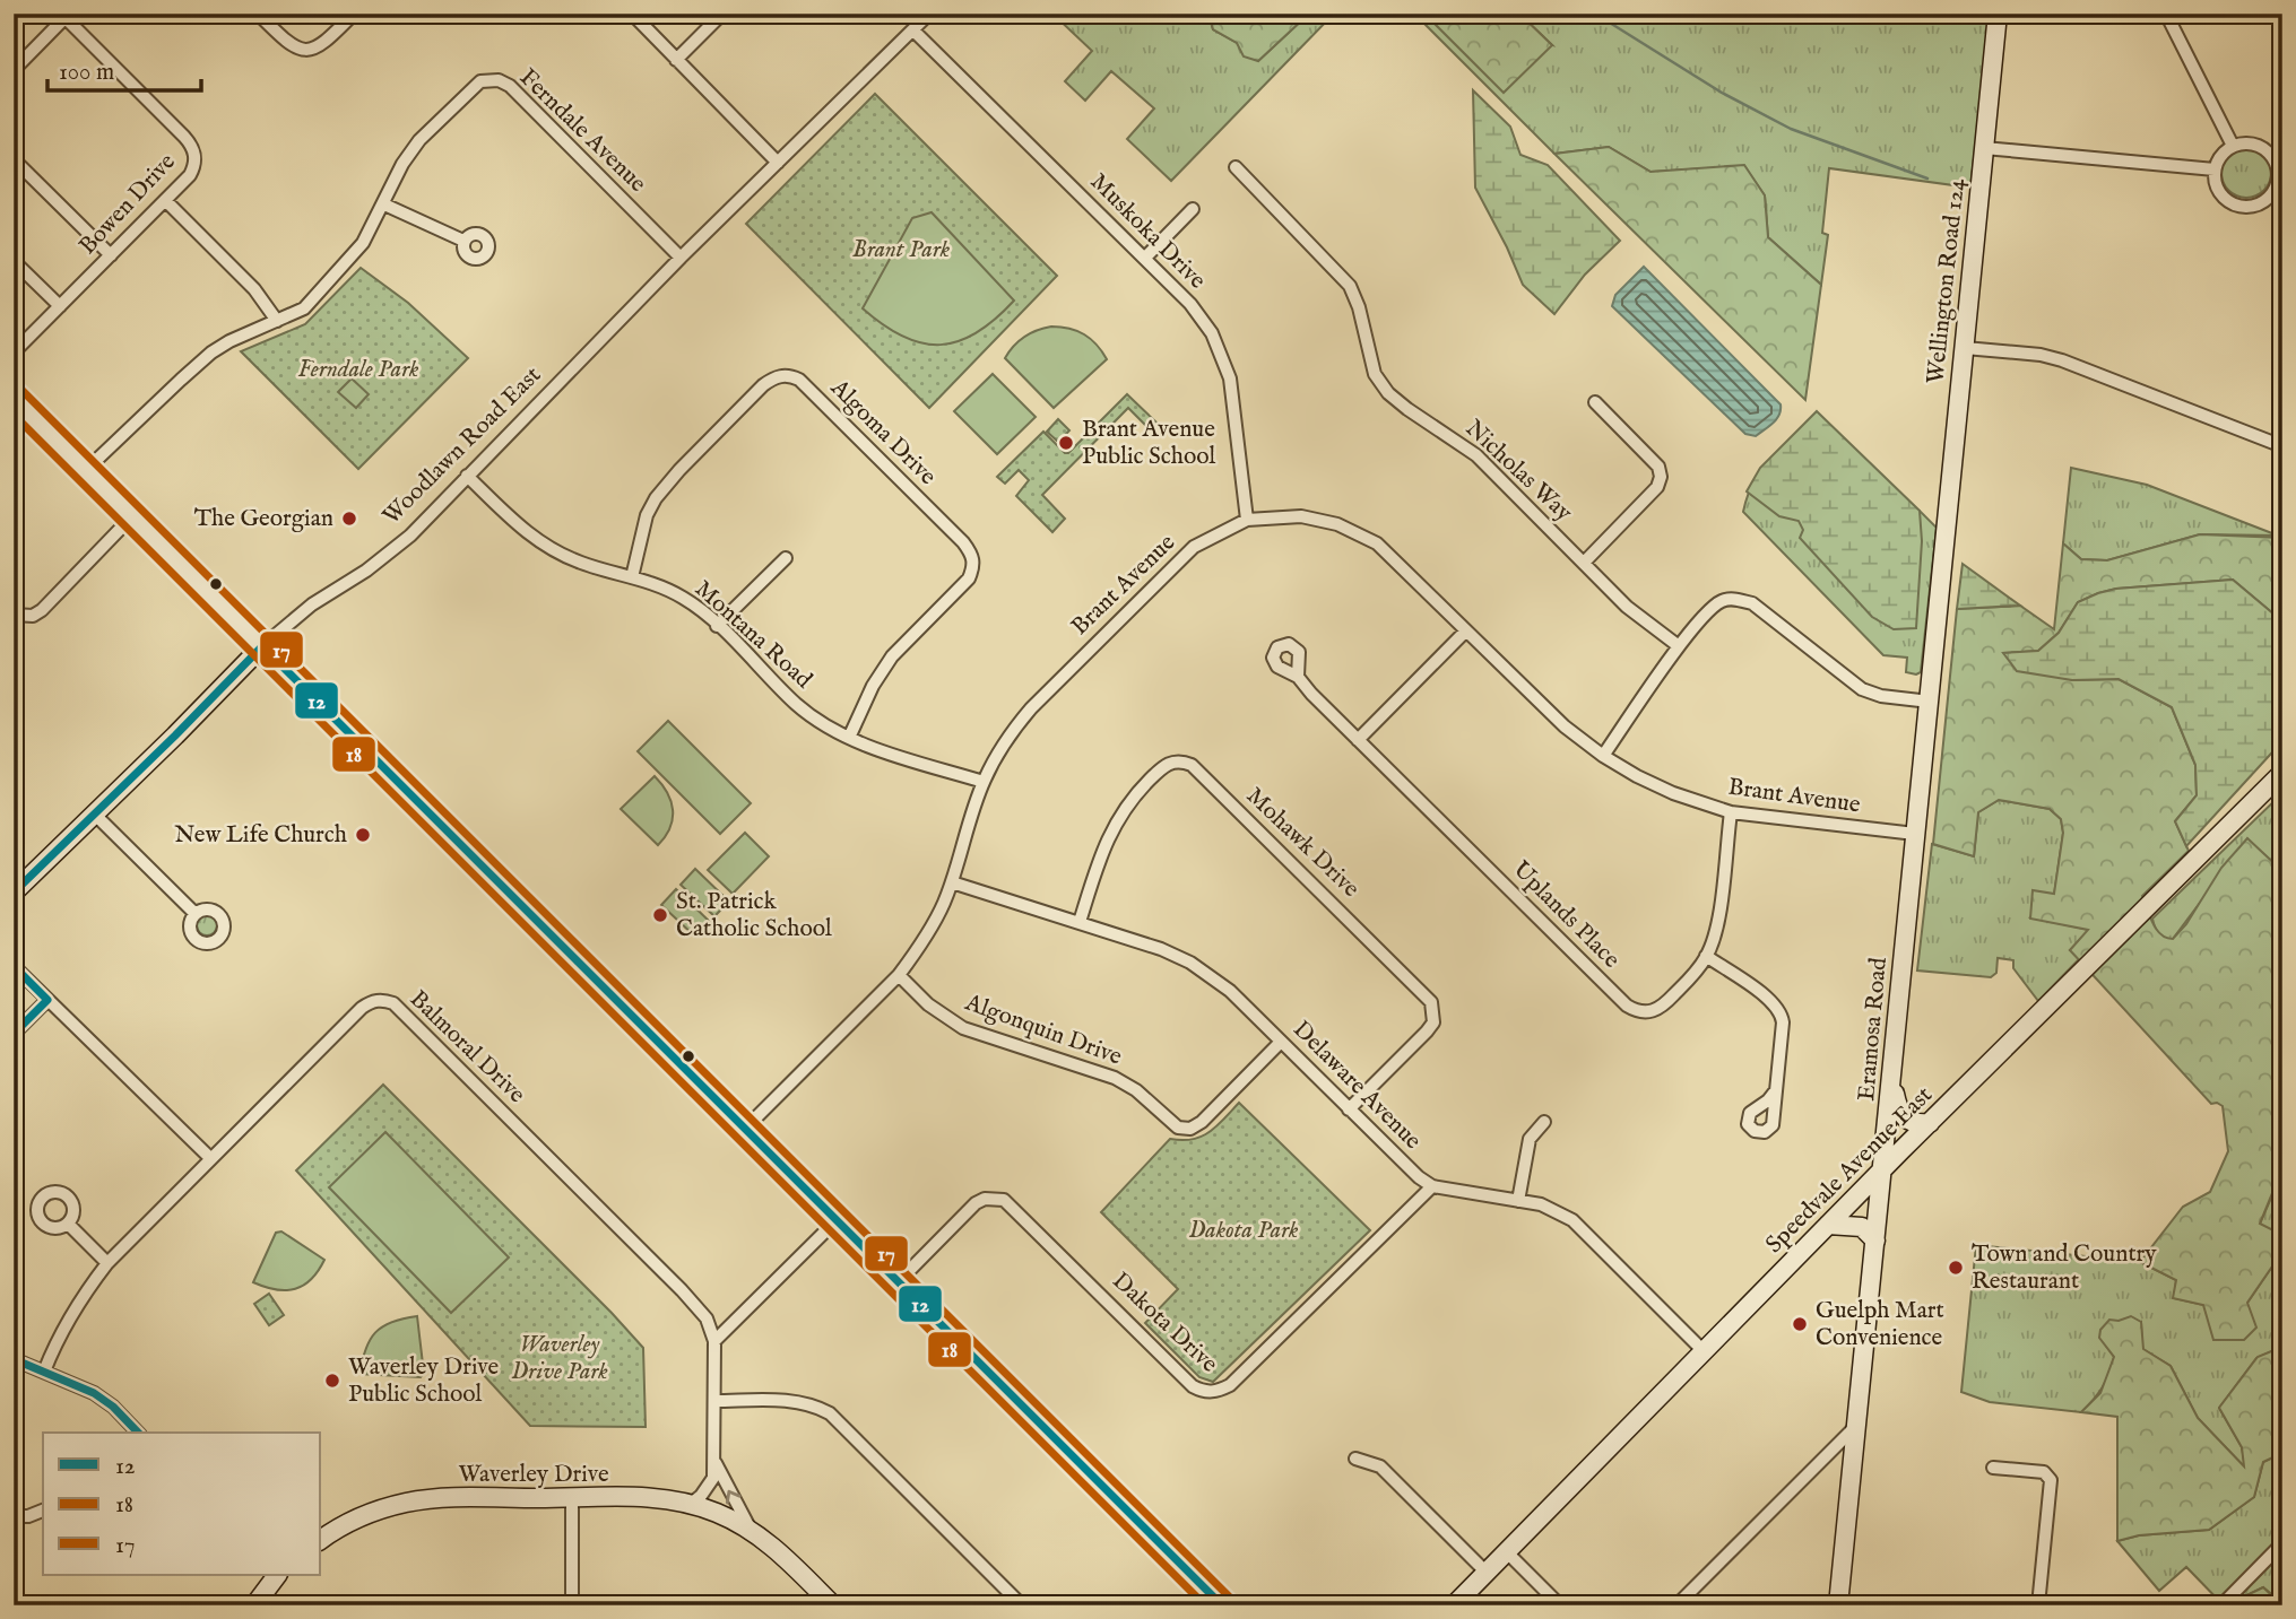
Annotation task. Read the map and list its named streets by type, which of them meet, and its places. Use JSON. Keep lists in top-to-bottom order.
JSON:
{
  "streets": {
    "main road": [
      "Wellington Road 124",
      "Woodlawn Road East",
      "Eramosa Road",
      "Speedvale Avenue East",
      "Waverley Drive"
    ],
    "street": [
      "Ferndale Avenue",
      "Bowen Drive",
      "Muskoka Drive",
      "Algoma Drive",
      "Nicholas Way",
      "Brant Avenue",
      "Montana Road",
      "Mohawk Drive",
      "Uplands Place",
      "Algonquin Drive",
      "Balmoral Drive",
      "Delaware Avenue",
      "Dakota Drive"
    ]
  },
  "crossings": [
    ["Ferndale Avenue", "Woodlawn Road East"],
    ["Muskoka Drive", "Woodlawn Road East"],
    ["Muskoka Drive", "Brant Avenue"],
    ["Wellington Road 124", "Eramosa Road"],
    ["Algoma Drive", "Montana Road"],
    ["Woodlawn Road East", "Montana Road"],
    ["Brant Avenue", "Montana Road"],
    ["Brant Avenue", "Uplands Place"],
    ["Brant Avenue", "Eramosa Road"],
    ["Brant Avenue", "Algonquin Drive"],
    ["Brant Avenue", "Delaware Avenue"],
    ["Mohawk Drive", "Delaware Avenue"],
    ["Eramosa Road", "Speedvale Avenue East"],
    ["Algonquin Drive", "Delaware Avenue"],
    ["Balmoral Drive", "Waverley Drive"],
    ["Delaware Avenue", "Speedvale Avenue East"],
    ["Delaware Avenue", "Dakota Drive"]
  ],
  "parks": [
    "Brant Park",
    "Ferndale Park",
    "Dakota Park",
    "Waverley Drive Park"
  ],
  "places": [
    "Brant Avenue Public School",
    "The Georgian",
    "New Life Church",
    "St. Patrick Catholic School",
    "Town and Country Restaurant",
    "Guelph Mart Convenience",
    "Waverley Drive Public School"
  ],
  "lines": ["transit line 17", "transit line 18", "transit line 12"],
  "legend": ["12", "18", "17"],
  "scale_bar": "100 m"
}
